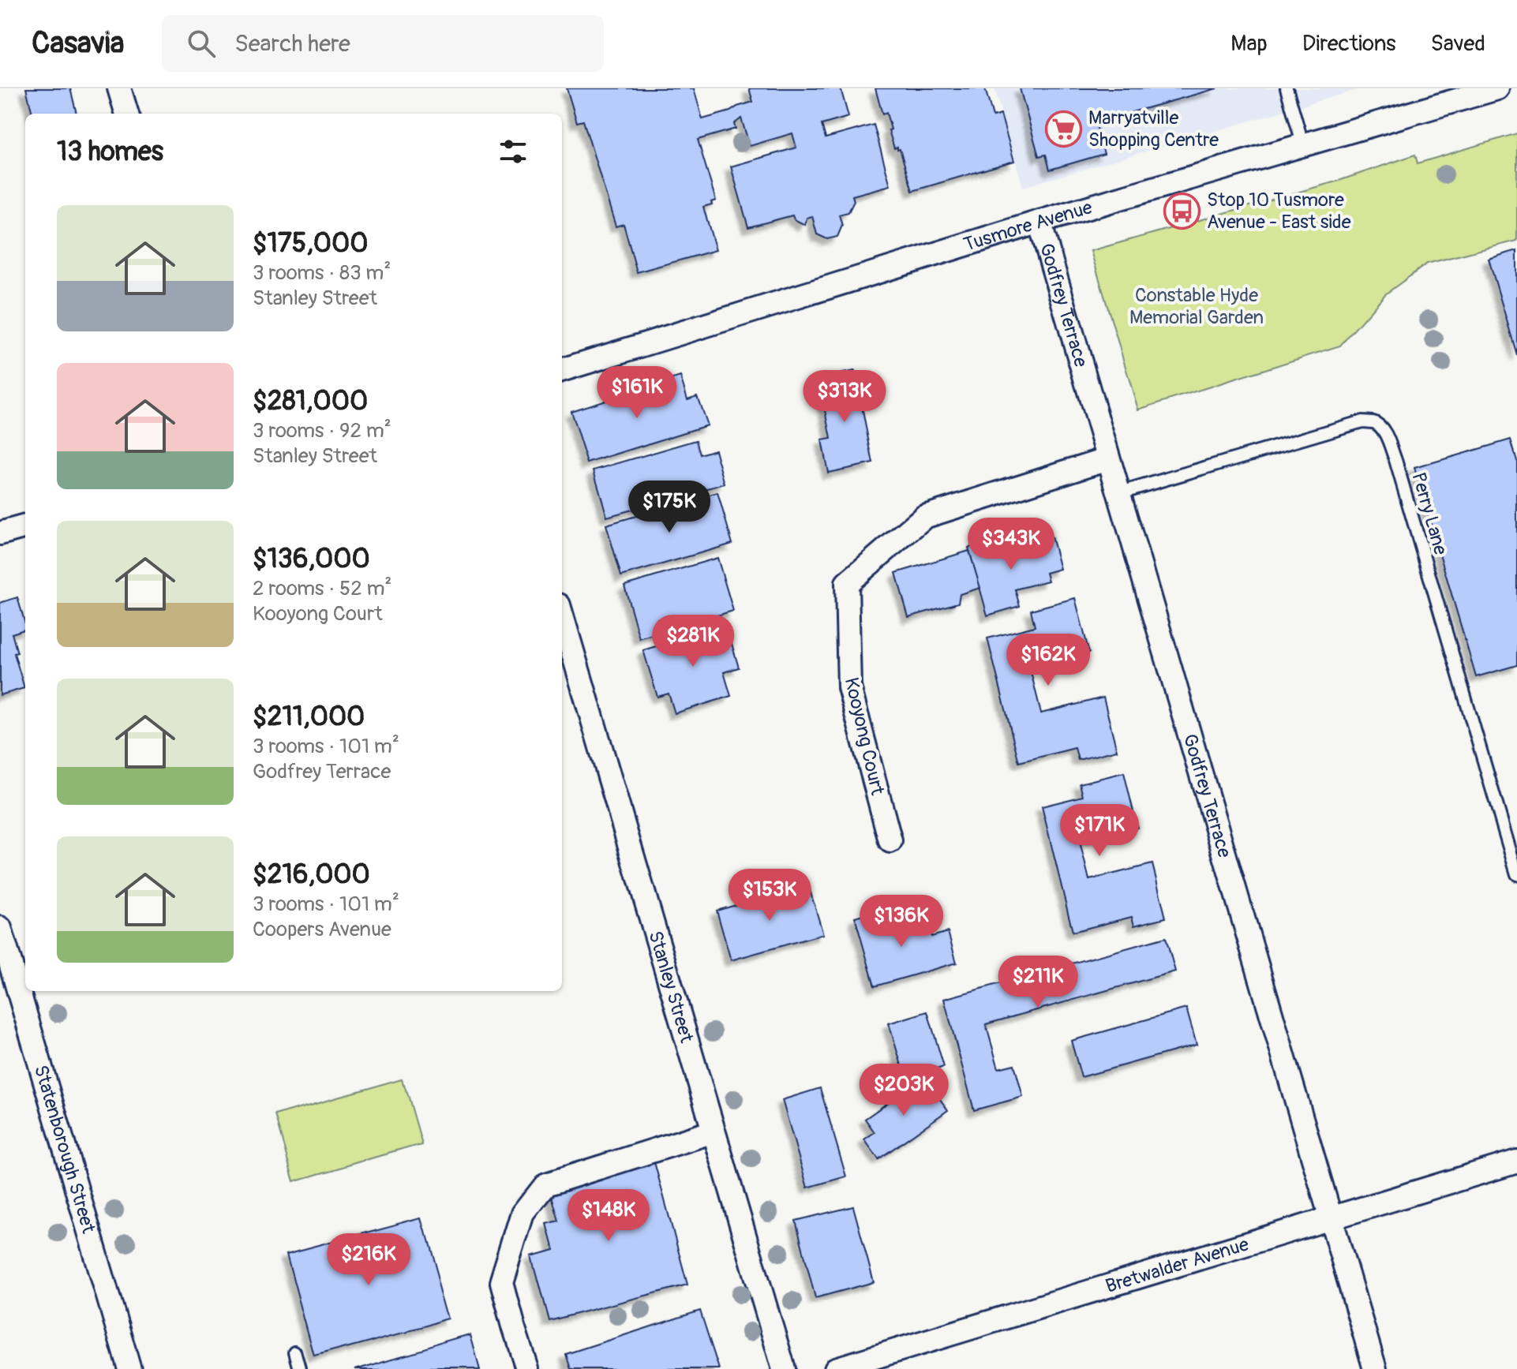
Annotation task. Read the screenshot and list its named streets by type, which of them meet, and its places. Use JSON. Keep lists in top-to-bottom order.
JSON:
{
  "streets": {
    "street": [
      "Tusmore Avenue",
      "Godfrey Terrace",
      "Kooyong Court",
      "Stanley Street",
      "Statenborough Street",
      "Bretwalder Avenue"
    ],
    "lane": ["Perry Lane"]
  },
  "crossings": [
    ["Tusmore Avenue", "Godfrey Terrace"],
    ["Godfrey Terrace", "Perry Lane"],
    ["Godfrey Terrace", "Kooyong Court"],
    ["Godfrey Terrace", "Bretwalder Avenue"]
  ],
  "parks": ["Constable Hyde Memorial Garden"],
  "places": {
    "supermarket": ["Marryatville Shopping Centre"],
    "bus stop": ["Stop 10 Tusmore Avenue - East side"]
  },
  "page": {
    "header": "Casavia",
    "search": "Search here",
    "nav": ["Map", "Directions", "Saved"],
    "heading": "13 homes",
    "list": [
      {
        "name": "$175,000",
        "note": "3 rooms · 83 m² · Stanley Street"
      },
      {
        "name": "$281,000",
        "note": "3 rooms · 92 m² · Stanley Street"
      },
      {
        "name": "$136,000",
        "note": "2 rooms · 52 m² · Kooyong Court"
      },
      {
        "name": "$211,000",
        "note": "3 rooms · 101 m² · Godfrey Terrace"
      },
      {
        "name": "$216,000",
        "note": "3 rooms · 101 m² · Coopers Avenue"
      }
    ],
    "price": [
      "$161K",
      "$313K",
      "$175K",
      "$343K",
      "$281K",
      "$162K",
      "$171K",
      "$153K",
      "$136K",
      "$211K",
      "$203K",
      "$148K",
      "$216K"
    ]
  }
}
